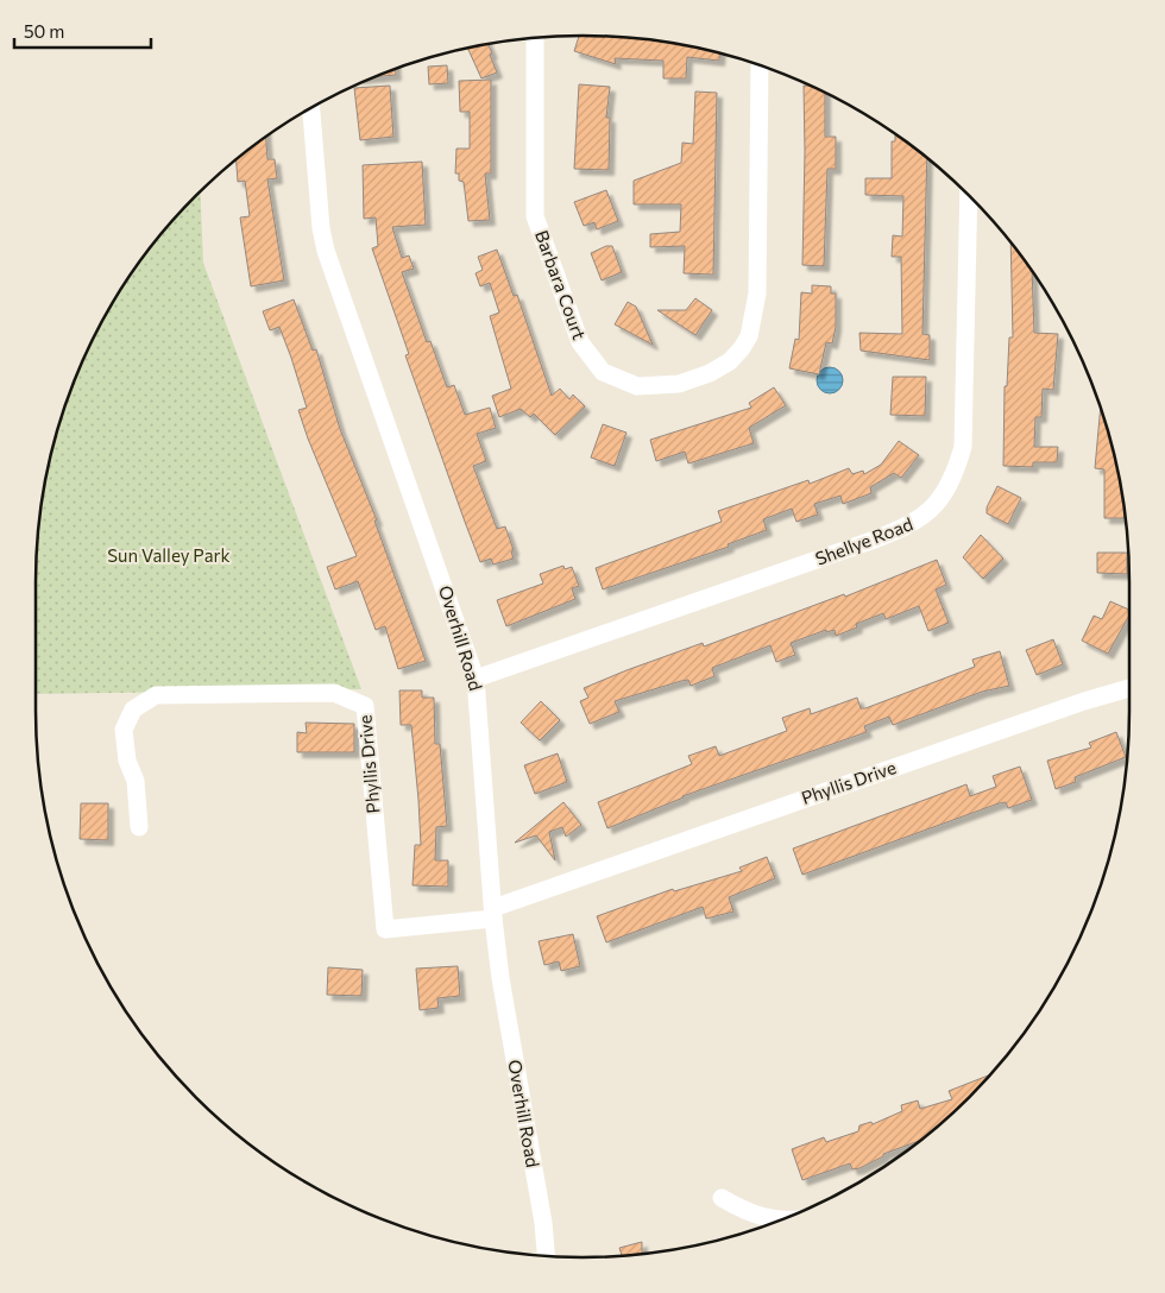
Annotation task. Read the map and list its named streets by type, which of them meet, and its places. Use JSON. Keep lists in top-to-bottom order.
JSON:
{
  "streets": {
    "street": [
      "Barbara Court",
      "Shellye Road",
      "Overhill Road",
      "Phyllis Drive"
    ]
  },
  "crossings": [
    ["Shellye Road", "Overhill Road"],
    ["Overhill Road", "Phyllis Drive"]
  ],
  "parks": ["Sun Valley Park"],
  "scale_bar": "50 m"
}
